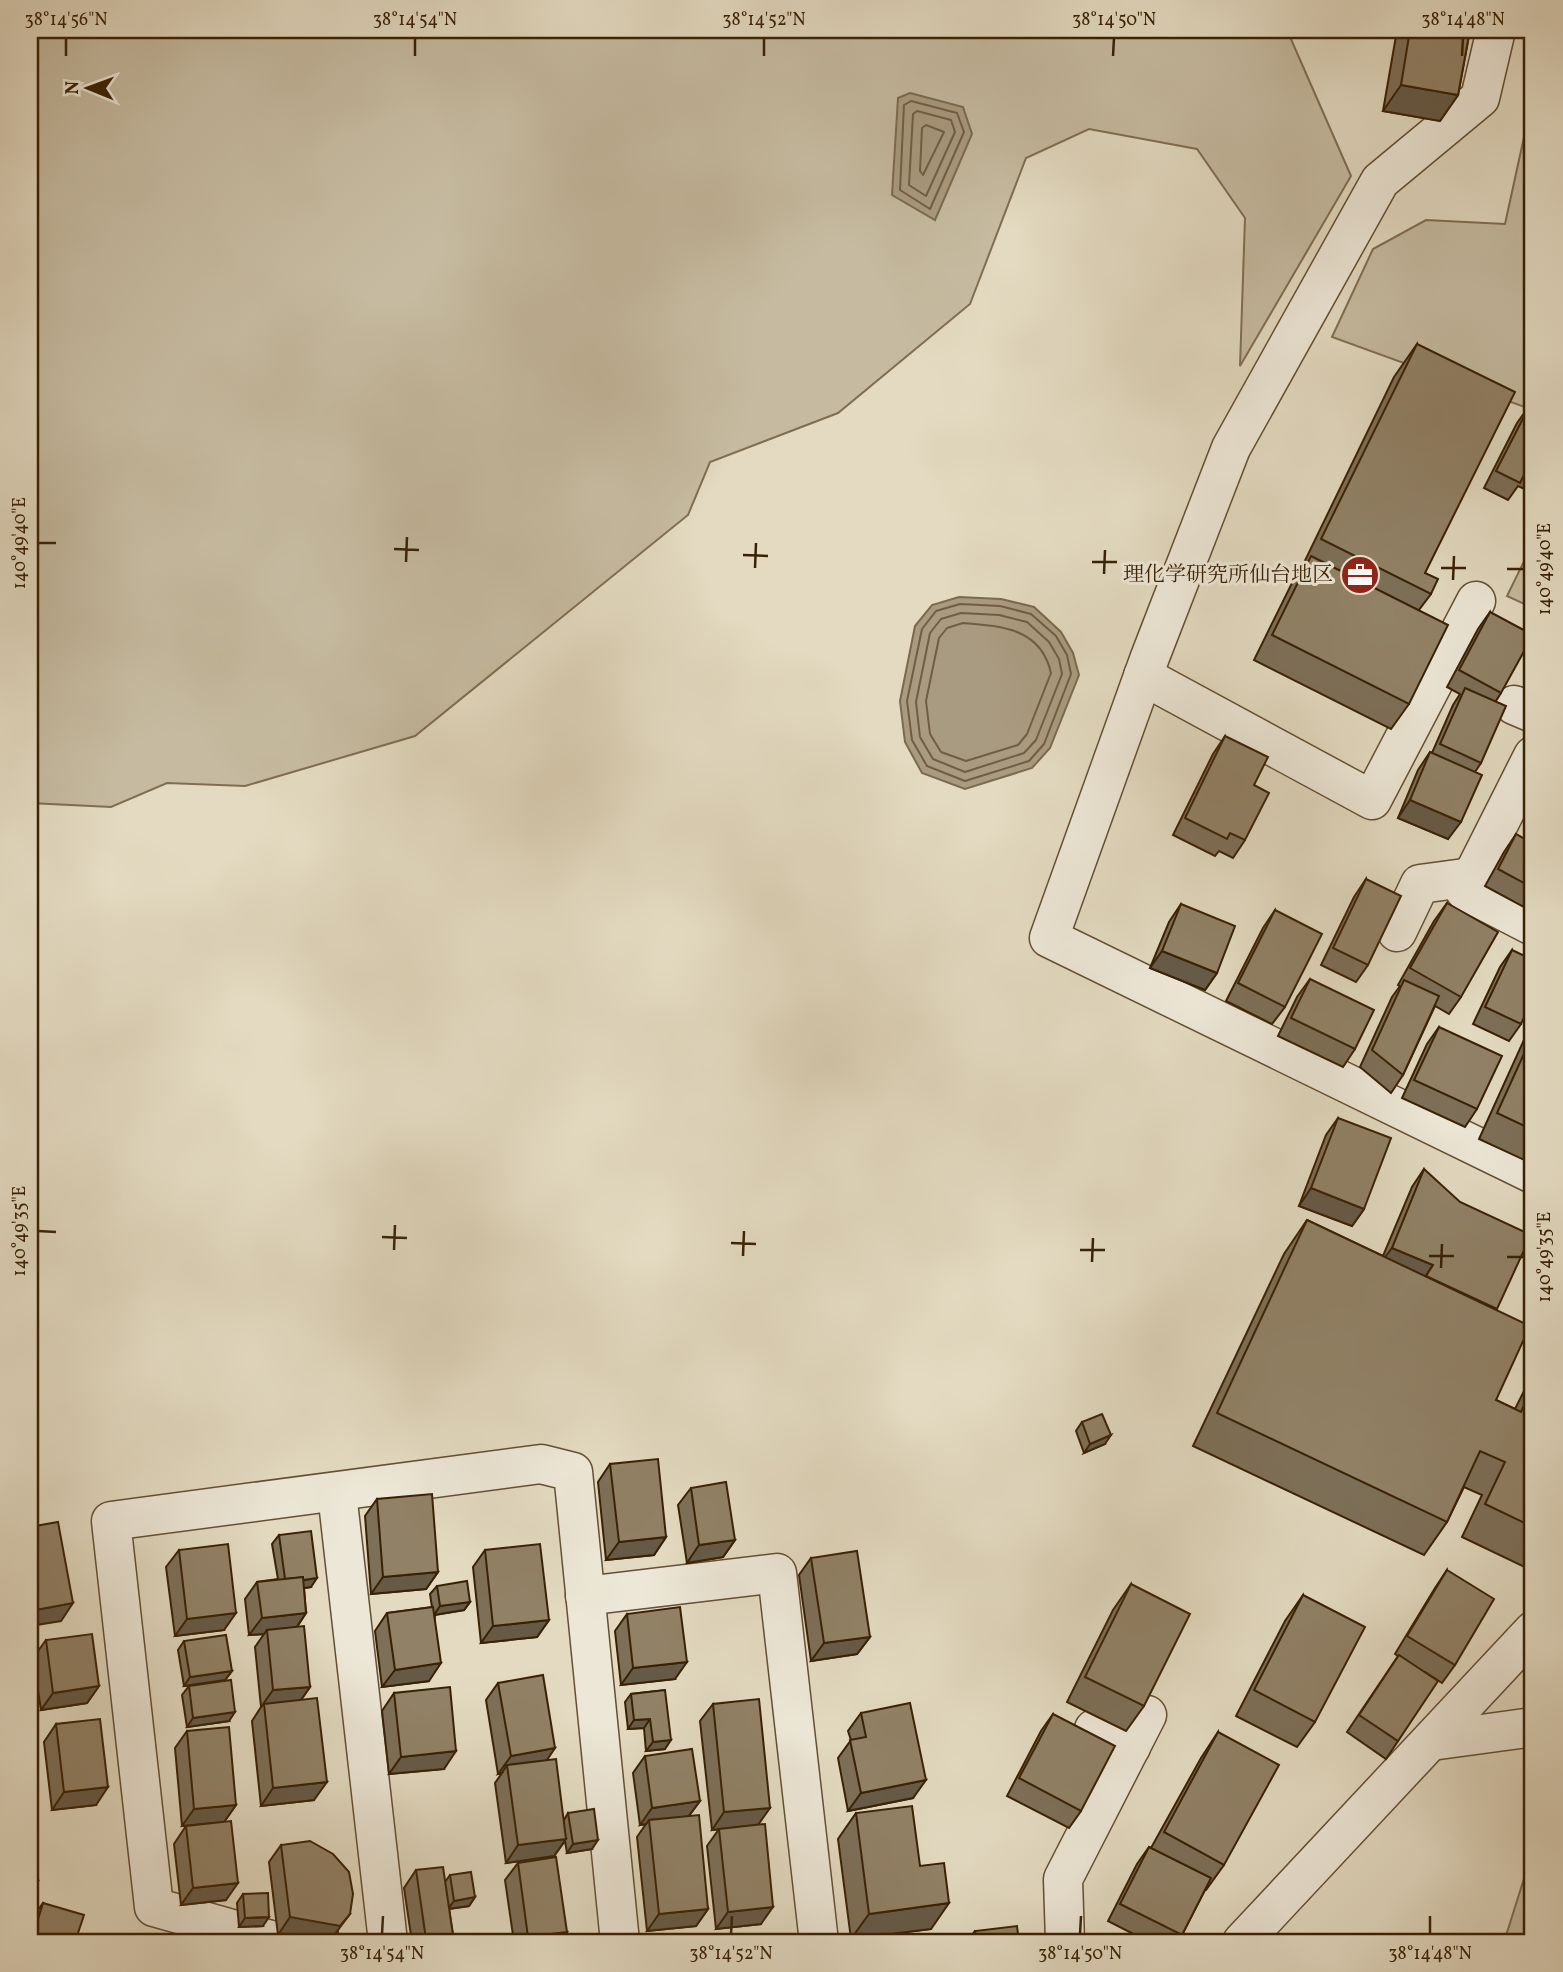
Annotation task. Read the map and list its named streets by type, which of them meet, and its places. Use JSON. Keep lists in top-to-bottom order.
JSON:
{
  "places": {
    "office": ["理化学研究所仙台地区"]
  },
  "north": "left",
  "coordinates": [
    "38°14'56\"N",
    "38°14'54\"N",
    "38°14'52\"N",
    "38°14'50\"N",
    "38°14'48\"N",
    "140°49'40\"E",
    "140°49'35\"E"
  ]
}
